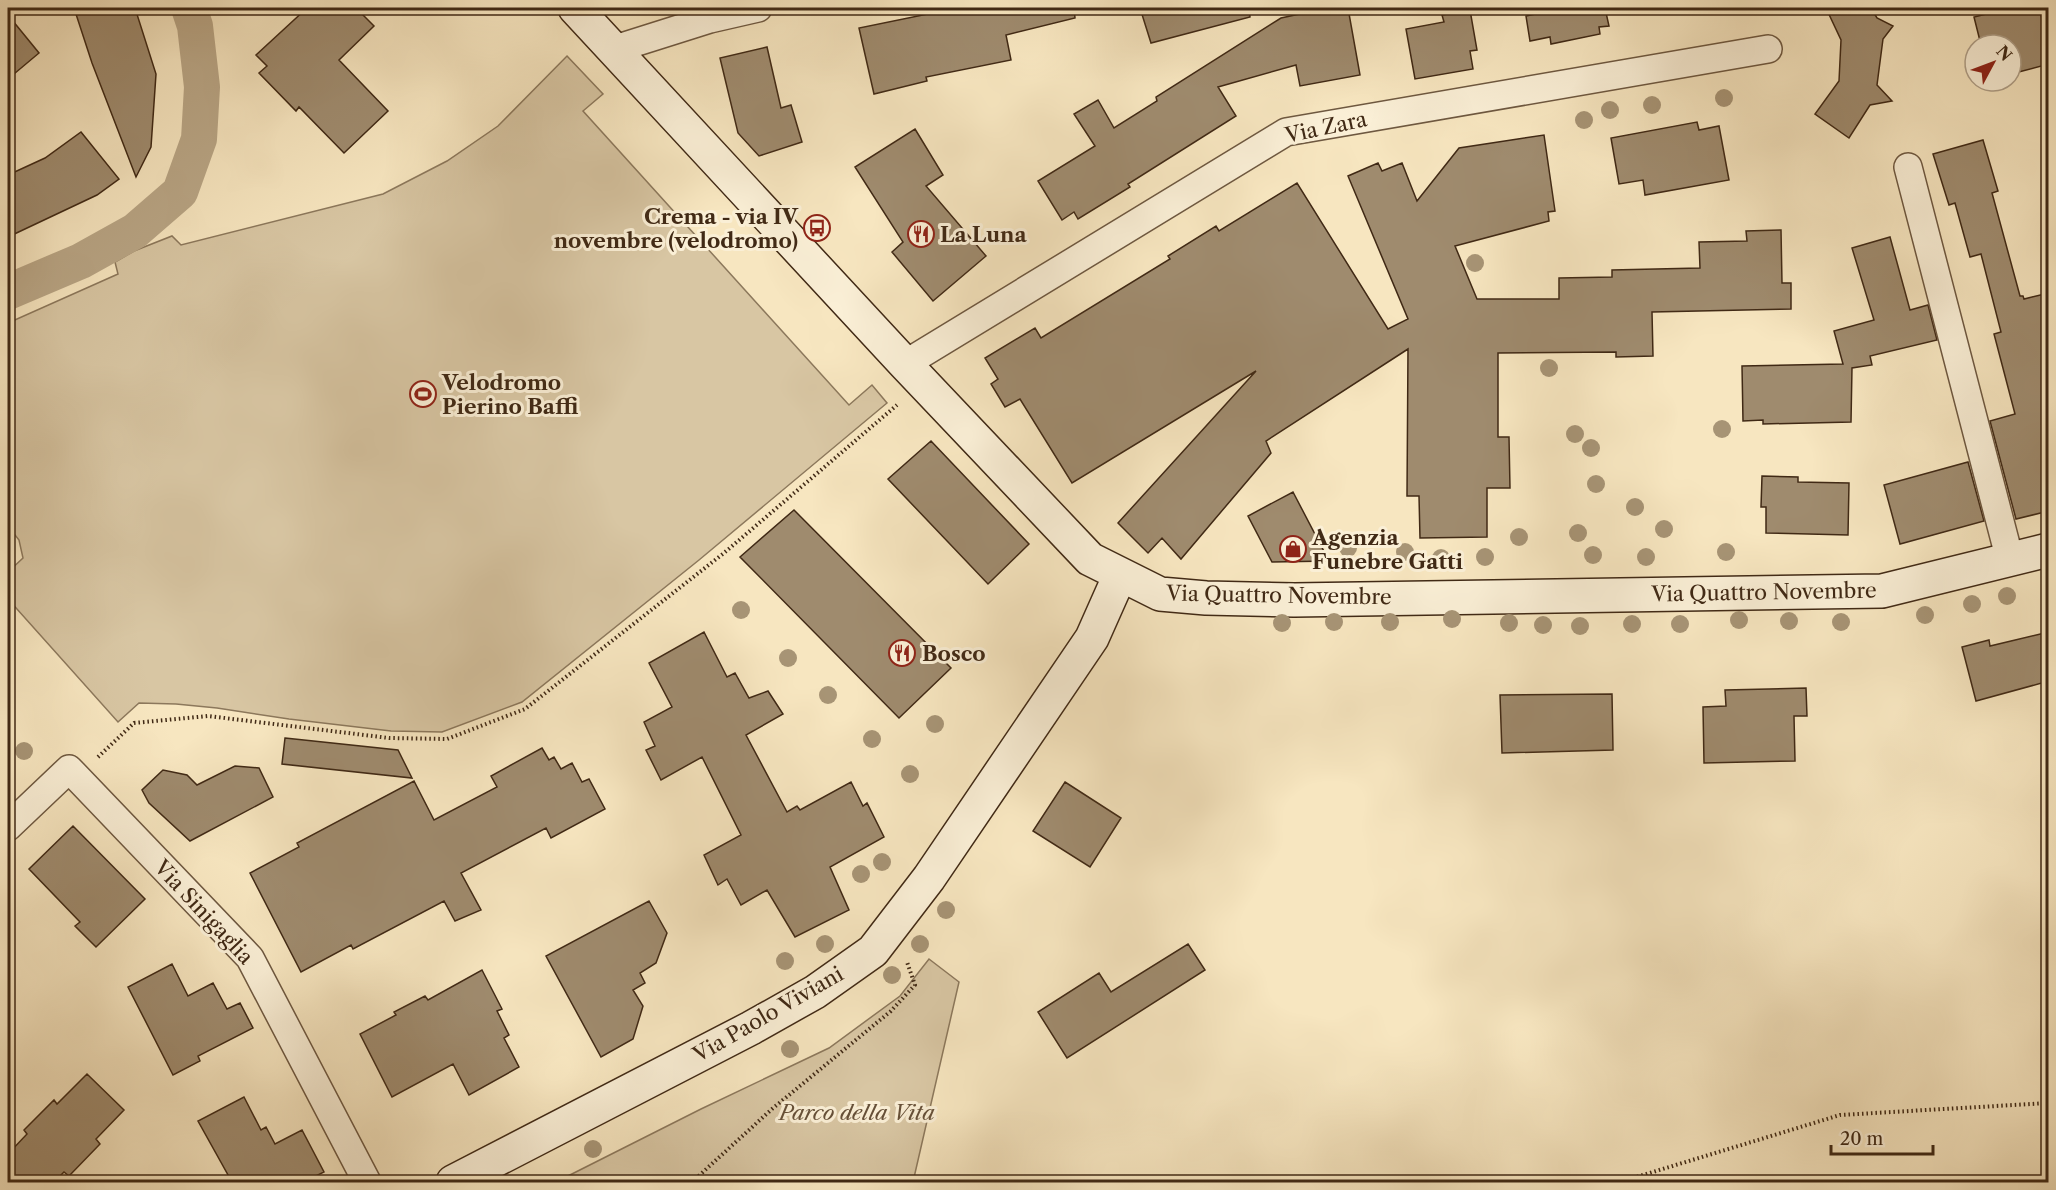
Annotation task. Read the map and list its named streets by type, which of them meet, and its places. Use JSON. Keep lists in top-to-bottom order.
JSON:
{
  "streets": {
    "street": [
      "Via Zara",
      "Via Quattro Novembre",
      "Via Sinigaglia",
      "Via Paolo Viviani"
    ]
  },
  "crossings": [
    ["Via Zara", "Via Quattro Novembre"],
    ["Via Quattro Novembre", "Via Paolo Viviani"]
  ],
  "parks": ["Parco della Vita"],
  "places": {
    "bus stop": ["Crema - via IV novembre (velodromo)"],
    "restaurant": ["La Luna", "Bosco"],
    "sports": ["Velodromo Pierino Baffi"],
    "shop": ["Agenzia Funebre Gatti"]
  },
  "scale_bar": "20 m",
  "north": "top right"
}
